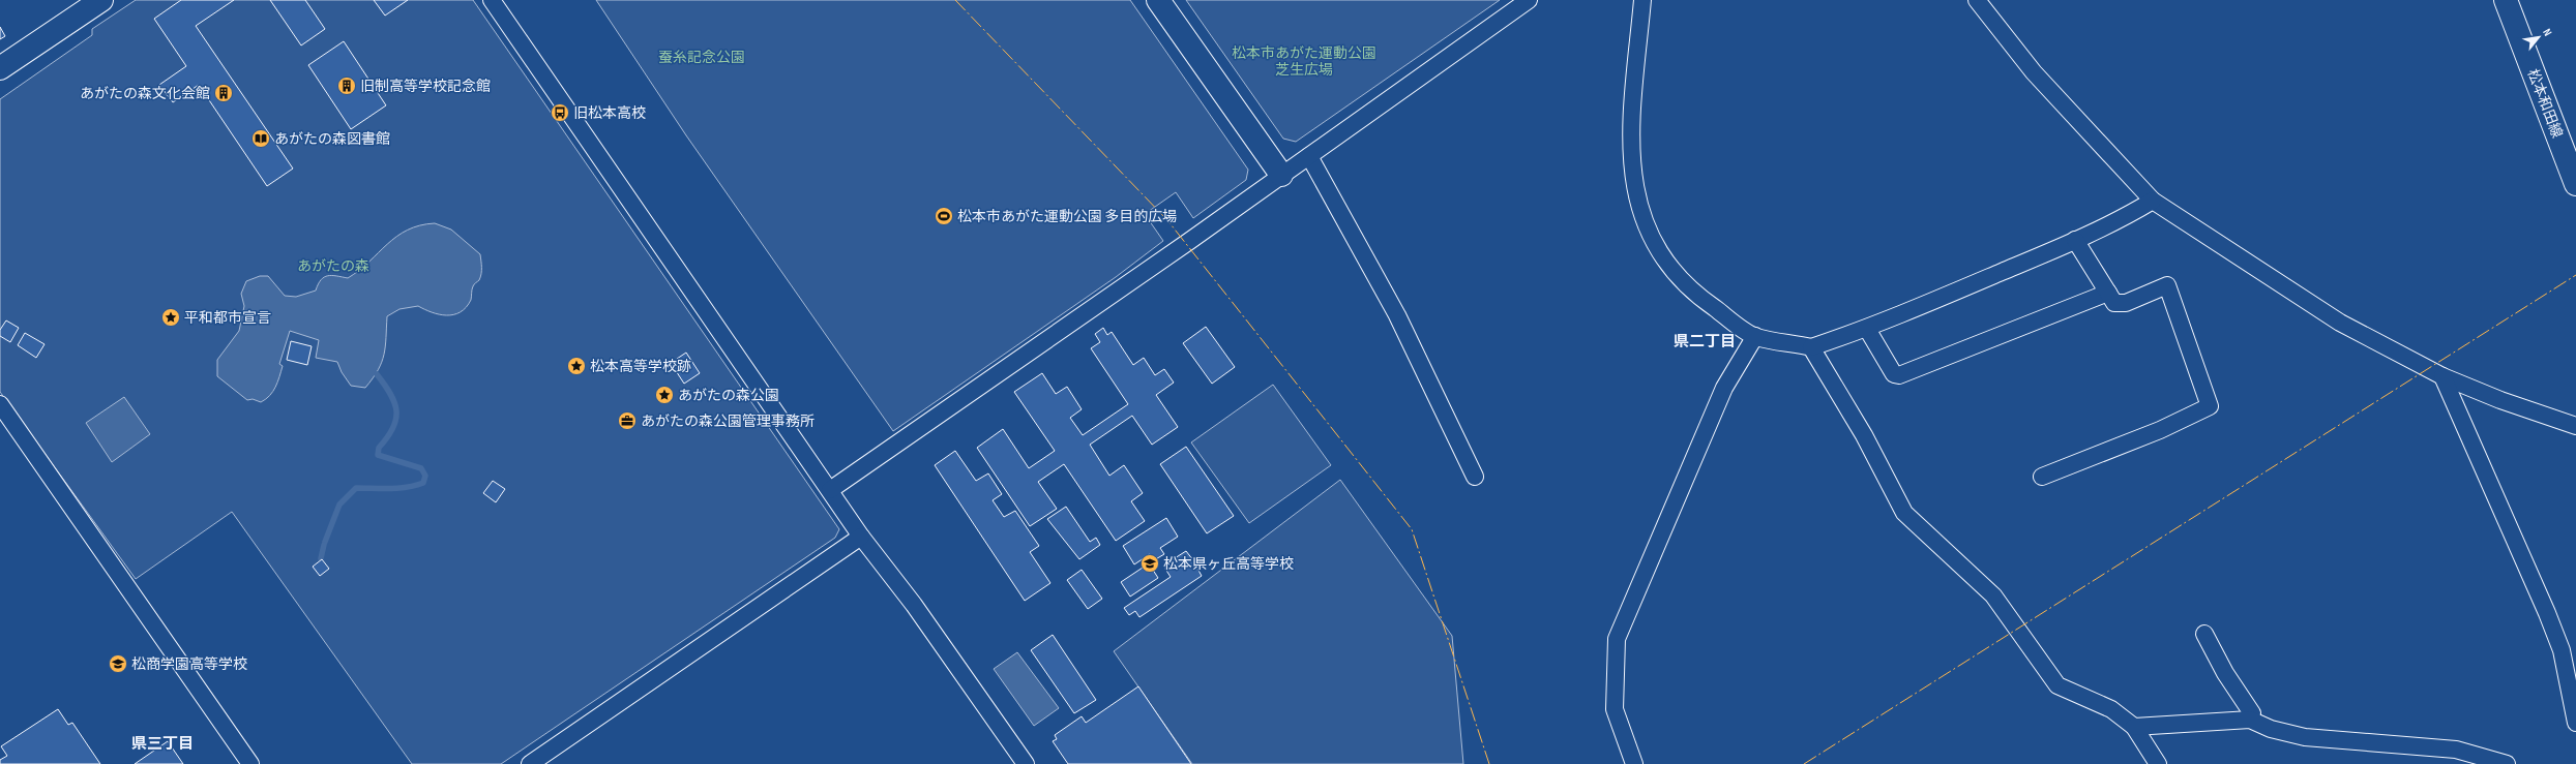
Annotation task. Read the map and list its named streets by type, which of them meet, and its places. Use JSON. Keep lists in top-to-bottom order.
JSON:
{
  "streets": {
    "main road": ["松本和田線"]
  },
  "districts": ["県二丁目", "県三丁目"],
  "parks": ["松本市あがた運動公園 芝生広場", "蚕糸記念公園", "あがたの森"],
  "places": {
    "building": ["旧制高等学校記念館", "あがたの森文化会館"],
    "bus stop": ["旧松本高校"],
    "library": ["あがたの森図書館"],
    "sports": ["松本市あがた運動公園 多目的広場"],
    "place": ["平和都市宣言", "松本高等学校跡", "あがたの森公園"],
    "office": ["あがたの森公園管理事務所"],
    "school or university": ["松本県ヶ丘高等学校", "松商学園高等学校"]
  },
  "north": "top right"
}
